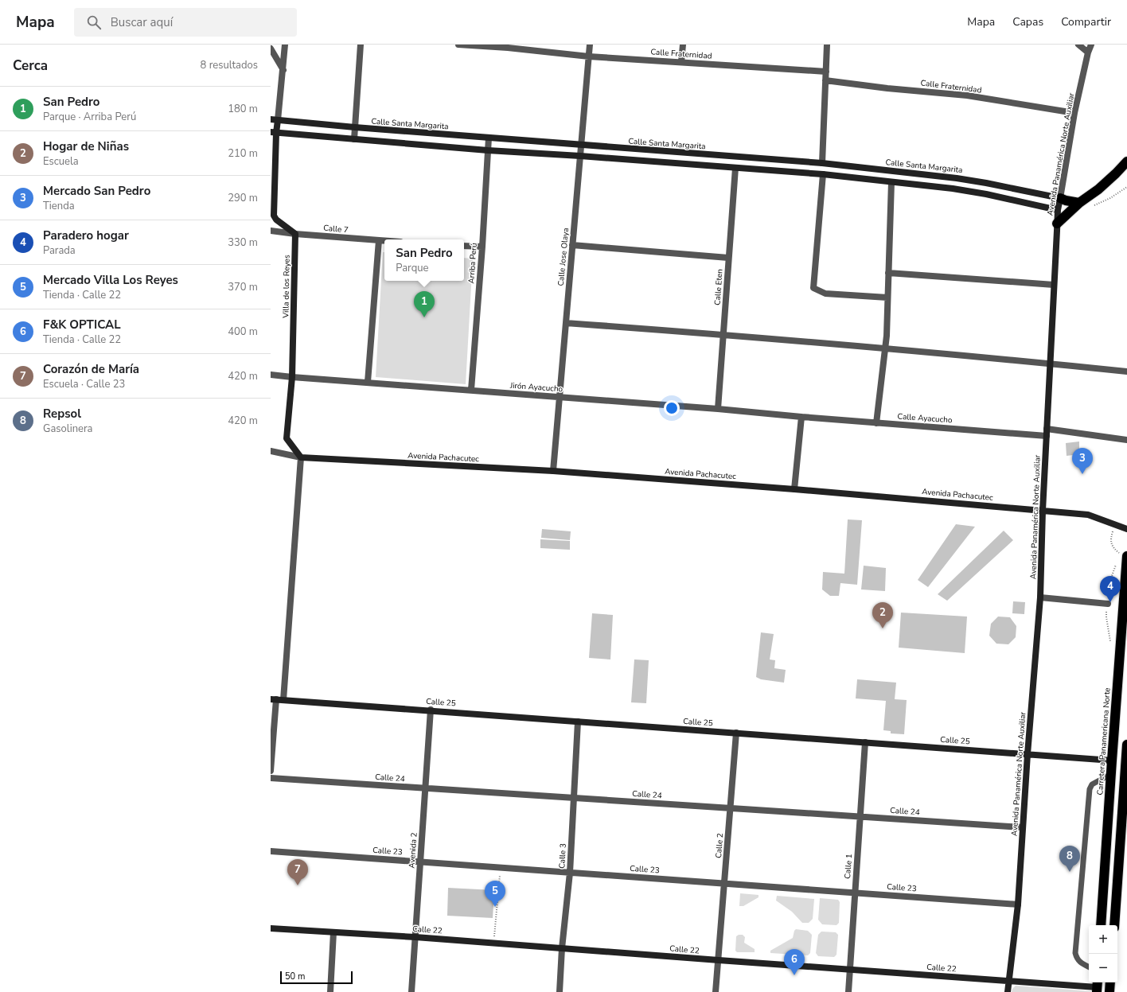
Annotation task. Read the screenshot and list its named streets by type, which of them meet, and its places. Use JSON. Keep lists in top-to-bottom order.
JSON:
{
  "streets": {
    "highway": ["Carretera Panamericana Norte"],
    "main road": [
      "Calle Santa Margarita",
      "Avenida Panamérica Norte Auxiliar",
      "Villa de los Reyes",
      "Avenida Pachacutec",
      "Calle 25",
      "Calle 22"
    ],
    "street": [
      "Calle Fraternidad",
      "Calle 7",
      "Calle Jose Olaya",
      "Arriba Perú",
      "Calle Eten",
      "Jirón Ayacucho",
      "Calle Ayacucho",
      "Calle 24",
      "Calle 2",
      "Avenida 2",
      "Calle 23",
      "Calle 3",
      "Calle 1"
    ]
  },
  "crossings": [
    ["Calle Fraternidad", "Avenida Panamérica Norte Auxiliar"],
    ["Calle Fraternidad", "Calle Jose Olaya"],
    ["Calle Santa Margarita", "Avenida Panamérica Norte Auxiliar"],
    ["Calle Santa Margarita", "Calle Jose Olaya"],
    ["Calle Santa Margarita", "Arriba Perú"],
    ["Avenida Panamérica Norte Auxiliar", "Calle Ayacucho"],
    ["Avenida Panamérica Norte Auxiliar", "Avenida Pachacutec"],
    ["Avenida Panamérica Norte Auxiliar", "Calle 25"],
    ["Avenida Panamérica Norte Auxiliar", "Calle 24"],
    ["Avenida Panamérica Norte Auxiliar", "Calle 23"],
    ["Avenida Panamérica Norte Auxiliar", "Calle 22"],
    ["Calle 7", "Villa de los Reyes"],
    ["Calle Jose Olaya", "Jirón Ayacucho"],
    ["Calle Jose Olaya", "Avenida Pachacutec"],
    ["Arriba Perú", "Jirón Ayacucho"],
    ["Villa de los Reyes", "Jirón Ayacucho"],
    ["Villa de los Reyes", "Avenida Pachacutec"],
    ["Calle Eten", "Jirón Ayacucho"],
    ["Jirón Ayacucho", "Calle Ayacucho"],
    ["Calle 25", "Carretera Panamericana Norte"],
    ["Calle 25", "Calle 2"],
    ["Calle 25", "Avenida 2"],
    ["Calle 25", "Calle 3"],
    ["Calle 25", "Calle 1"],
    ["Calle 24", "Calle 2"],
    ["Calle 24", "Avenida 2"],
    ["Calle 24", "Calle 3"],
    ["Calle 24", "Calle 1"],
    ["Calle 2", "Calle 23"],
    ["Calle 2", "Calle 22"],
    ["Avenida 2", "Calle 23"],
    ["Avenida 2", "Calle 22"],
    ["Calle 23", "Calle 3"],
    ["Calle 23", "Calle 1"],
    ["Calle 3", "Calle 22"],
    ["Calle 1", "Calle 22"]
  ],
  "scale_bar": "50 m",
  "page": {
    "header": "Mapa",
    "search": "Buscar aquí",
    "nav": ["Mapa", "Capas", "Compartir"],
    "heading": ["Cerca", "8 resultados"],
    "list": [
      {
        "mark": "1",
        "name": "San Pedro",
        "note": "Parque · Arriba Perú",
        "value": "180 m"
      },
      {
        "mark": "2",
        "name": "Hogar de Niñas",
        "note": "Escuela",
        "value": "210 m"
      },
      {
        "mark": "3",
        "name": "Mercado San Pedro",
        "note": "Tienda",
        "value": "290 m"
      },
      {
        "mark": "4",
        "name": "Paradero hogar",
        "note": "Parada",
        "value": "330 m"
      },
      {
        "mark": "5",
        "name": "Mercado Villa Los Reyes",
        "note": "Tienda · Calle 22",
        "value": "370 m"
      },
      {
        "mark": "6",
        "name": "F&K OPTICAL",
        "note": "Tienda · Calle 22",
        "value": "400 m"
      },
      {
        "mark": "7",
        "name": "Corazón de María",
        "note": "Escuela · Calle 23",
        "value": "420 m"
      },
      {
        "mark": "8",
        "name": "Repsol",
        "note": "Gasolinera",
        "value": "420 m"
      }
    ],
    "popup": ["San Pedro", "Parque"],
    "pins": [
      "1",
      "3",
      "4",
      "2",
      "8",
      "7",
      "5",
      "6"
    ],
    "map_buttons": ["+", "−"],
    "scale": "50 m"
  }
}
